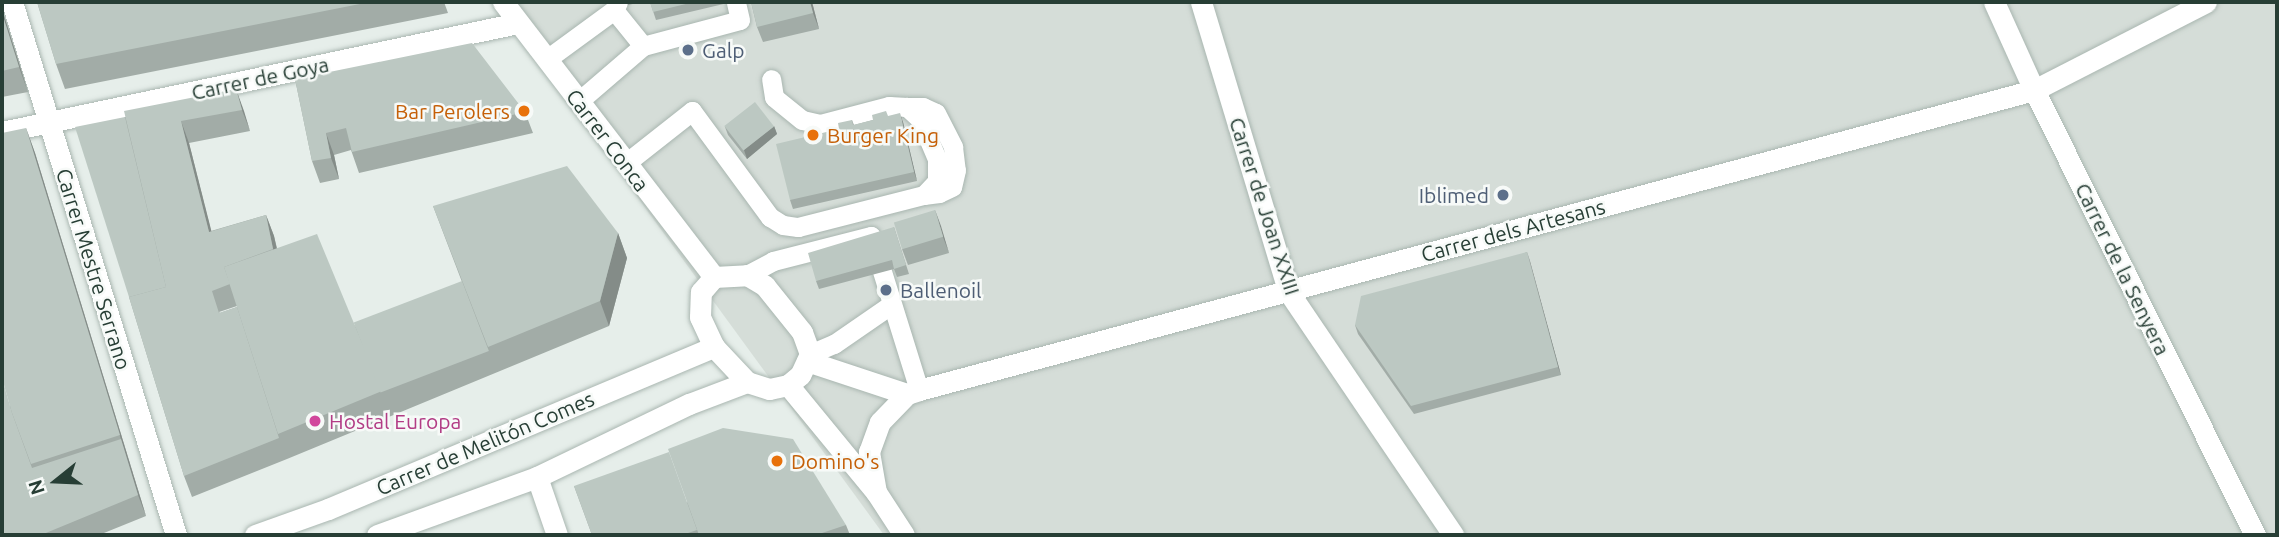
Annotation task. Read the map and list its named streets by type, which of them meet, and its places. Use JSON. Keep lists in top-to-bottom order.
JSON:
{
  "streets": {
    "street": [
      "Carrer de Goya",
      "Carrer Conca",
      "Carrer de Joan XXIII",
      "Carrer dels Artesans",
      "Carrer Mestre Serrano",
      "Carrer de la Senyera",
      "Carrer de Melitón Comes"
    ]
  },
  "crossings": [
    ["Carrer de Goya", "Carrer Conca"],
    ["Carrer de Goya", "Carrer Mestre Serrano"],
    ["Carrer Conca", "Carrer de Melitón Comes"],
    ["Carrer de Joan XXIII", "Carrer dels Artesans"],
    ["Carrer dels Artesans", "Carrer de la Senyera"]
  ],
  "places": [
    "Galp",
    "Bar Perolers",
    "Burger King",
    "Iblimed",
    "Ballenoil",
    "Hostal Europa",
    "Domino's"
  ],
  "north": "left"
}
